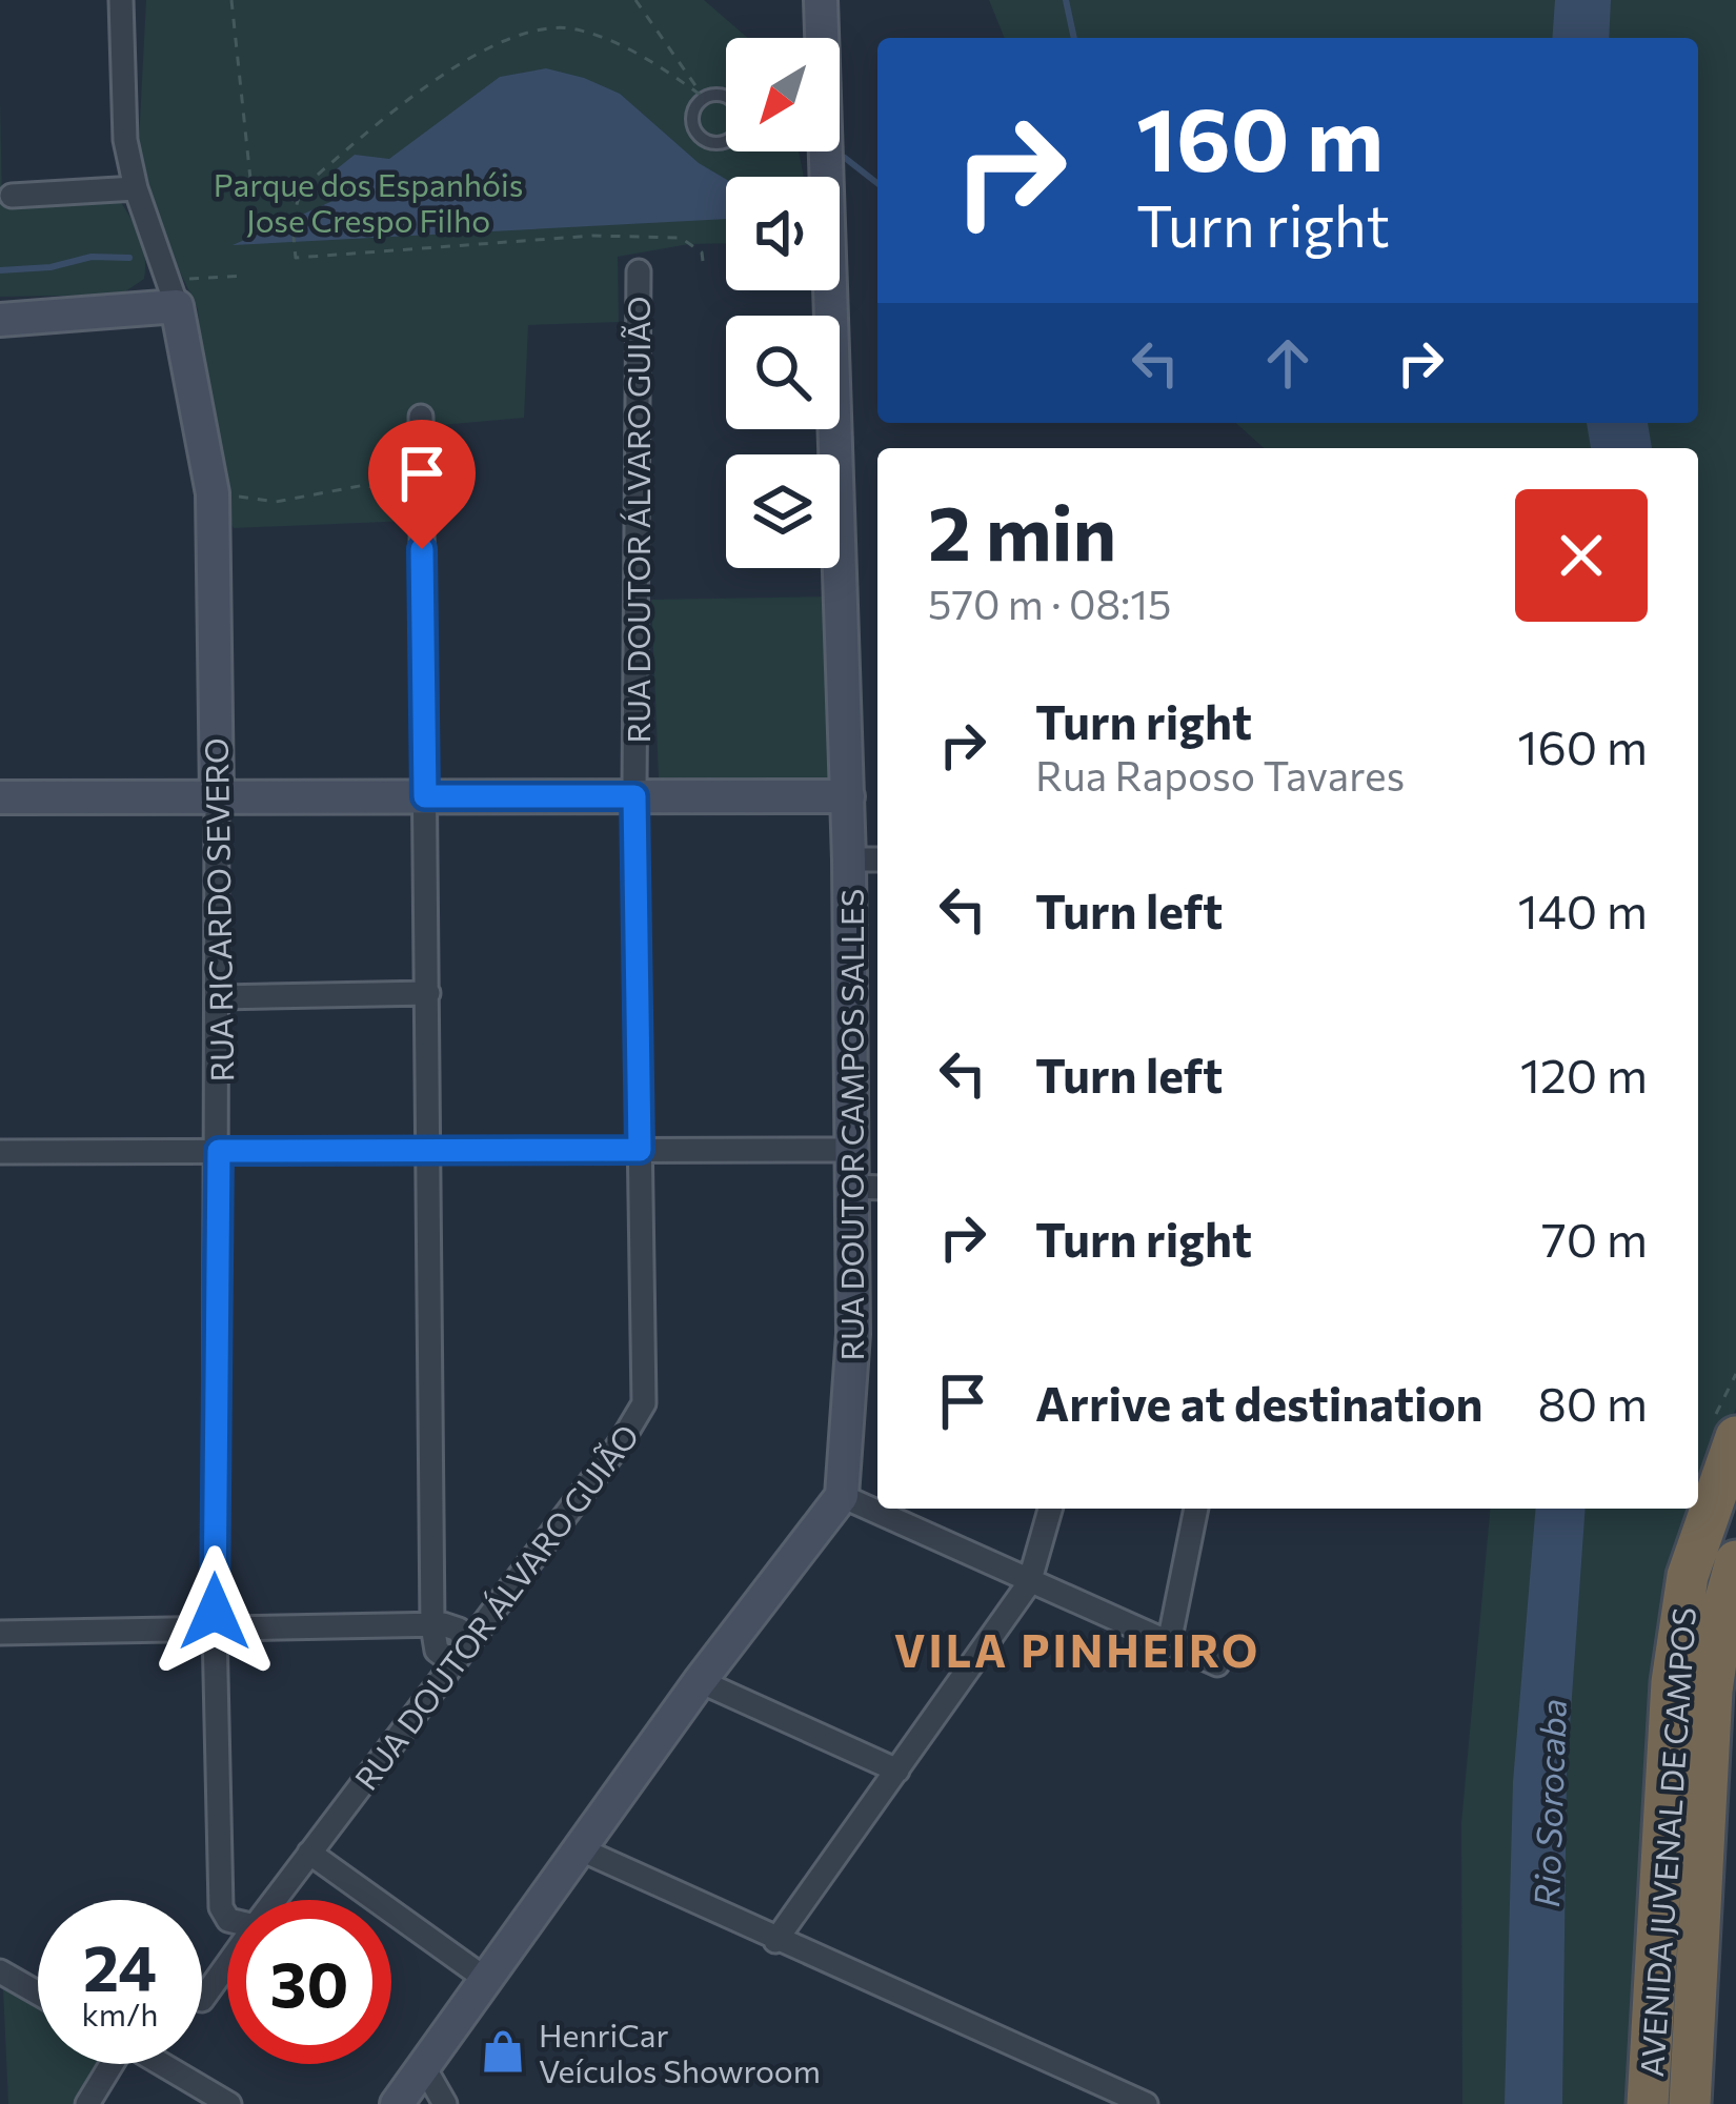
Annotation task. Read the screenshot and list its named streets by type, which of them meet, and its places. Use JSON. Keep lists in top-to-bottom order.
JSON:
{
  "streets": {
    "highway": ["AVENIDA JUVENAL DE CAMPOS"],
    "main road": ["RUA RICARDO SEVERO", "RUA DOUTOR CAMPOS SALLES"],
    "street": ["RUA DOUTOR ÁLVARO GUIÃO"]
  },
  "crossings": [
    ["RUA DOUTOR ÁLVARO GUIÃO", "RUA RICARDO SEVERO"]
  ],
  "districts": ["VILA PINHEIRO"],
  "water": ["Rio Sorocaba"],
  "parks": ["Parque dos Espanhóis Jose Crespo Filho"],
  "places": {
    "shop": ["HenriCar Veículos Showroom"]
  },
  "north": "bottom left",
  "page": {
    "turn": ["160 m", "Turn right"],
    "heading": ["2 min", "570 m · 08:15"],
    "list": [
      {
        "name": "Turn right",
        "note": "Rua Raposo Tavares",
        "value": "160 m"
      },
      {
        "name": "Turn left",
        "value": "140 m"
      },
      {
        "name": "Turn left",
        "value": "120 m"
      },
      {
        "name": "Turn right",
        "value": "70 m"
      },
      {
        "name": "Arrive at destination",
        "value": "80 m"
      }
    ],
    "speed": "24 km/h",
    "limit": "30"
  }
}
